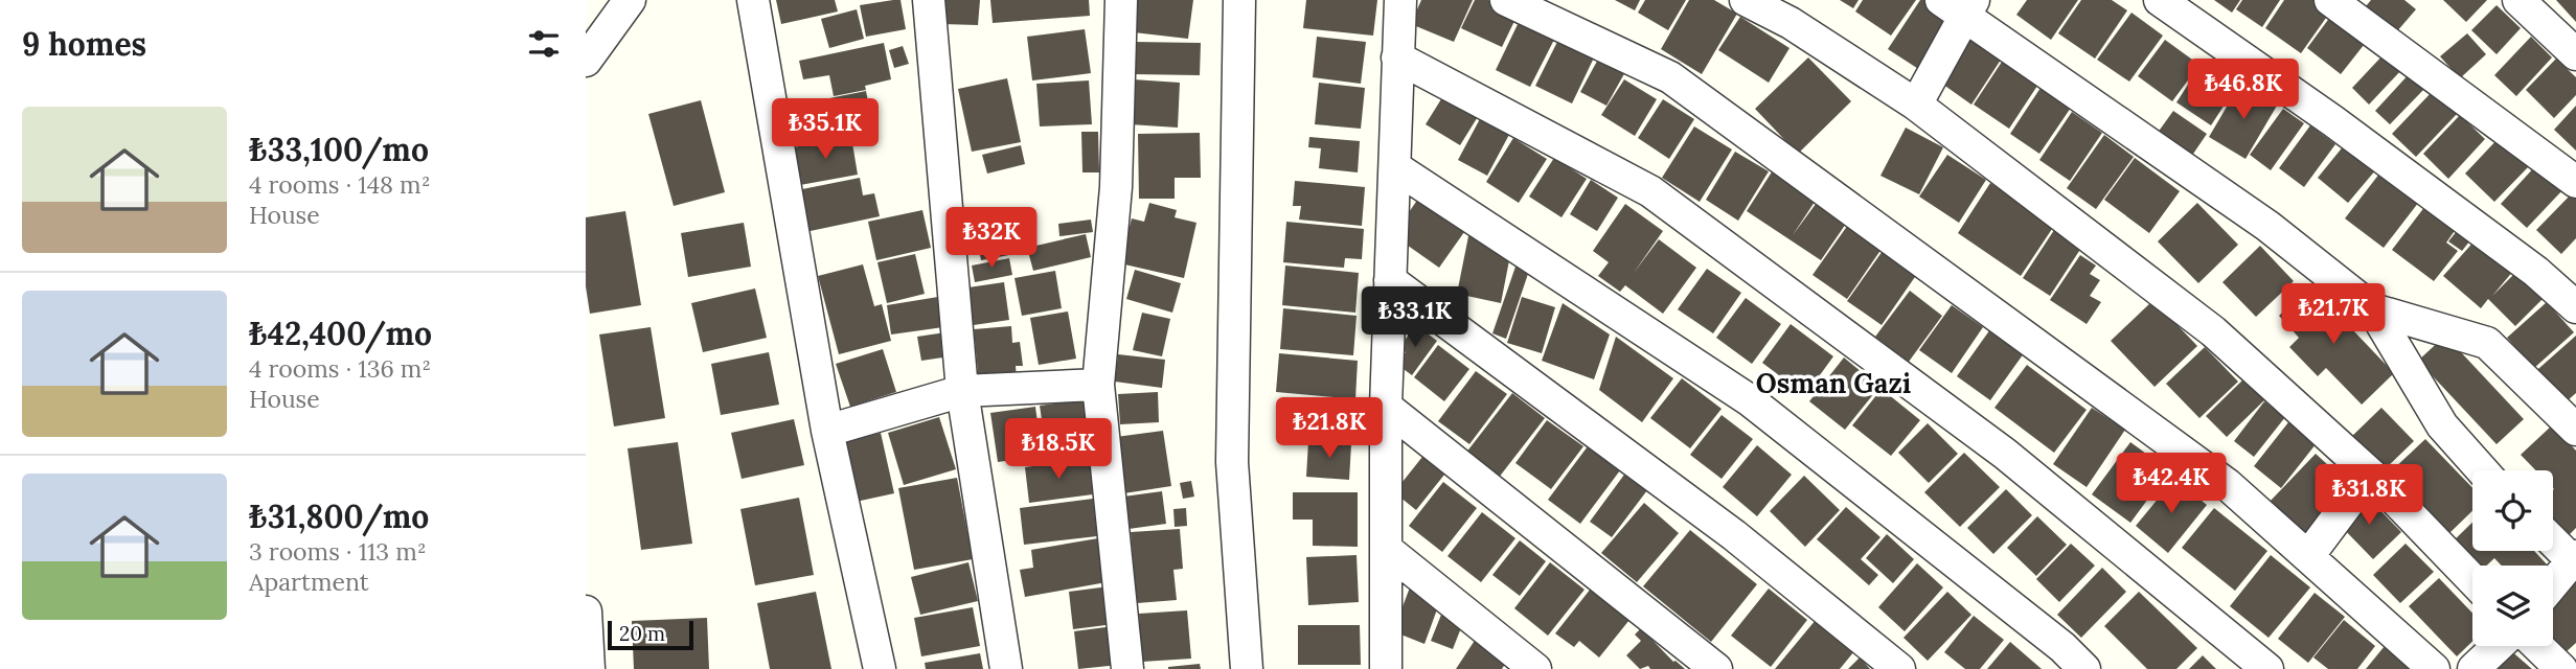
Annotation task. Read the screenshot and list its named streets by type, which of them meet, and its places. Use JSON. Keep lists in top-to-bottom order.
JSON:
{
  "districts": ["Osman Gazi"],
  "scale_bar": "20 m",
  "page": {
    "heading": "9 homes",
    "price": [
      "₺46.8K",
      "₺35.1K",
      "₺32K",
      "₺21.7K",
      "₺33.1K",
      "₺21.8K",
      "₺18.5K",
      "₺42.4K",
      "₺31.8K"
    ],
    "list": [
      {
        "name": "₺33,100/mo",
        "note": "4 rooms · 148 m² · House"
      },
      {
        "name": "₺42,400/mo",
        "note": "4 rooms · 136 m² · House"
      },
      {
        "name": "₺31,800/mo",
        "note": "3 rooms · 113 m² · Apartment"
      }
    ],
    "scale": "20 m"
  }
}
